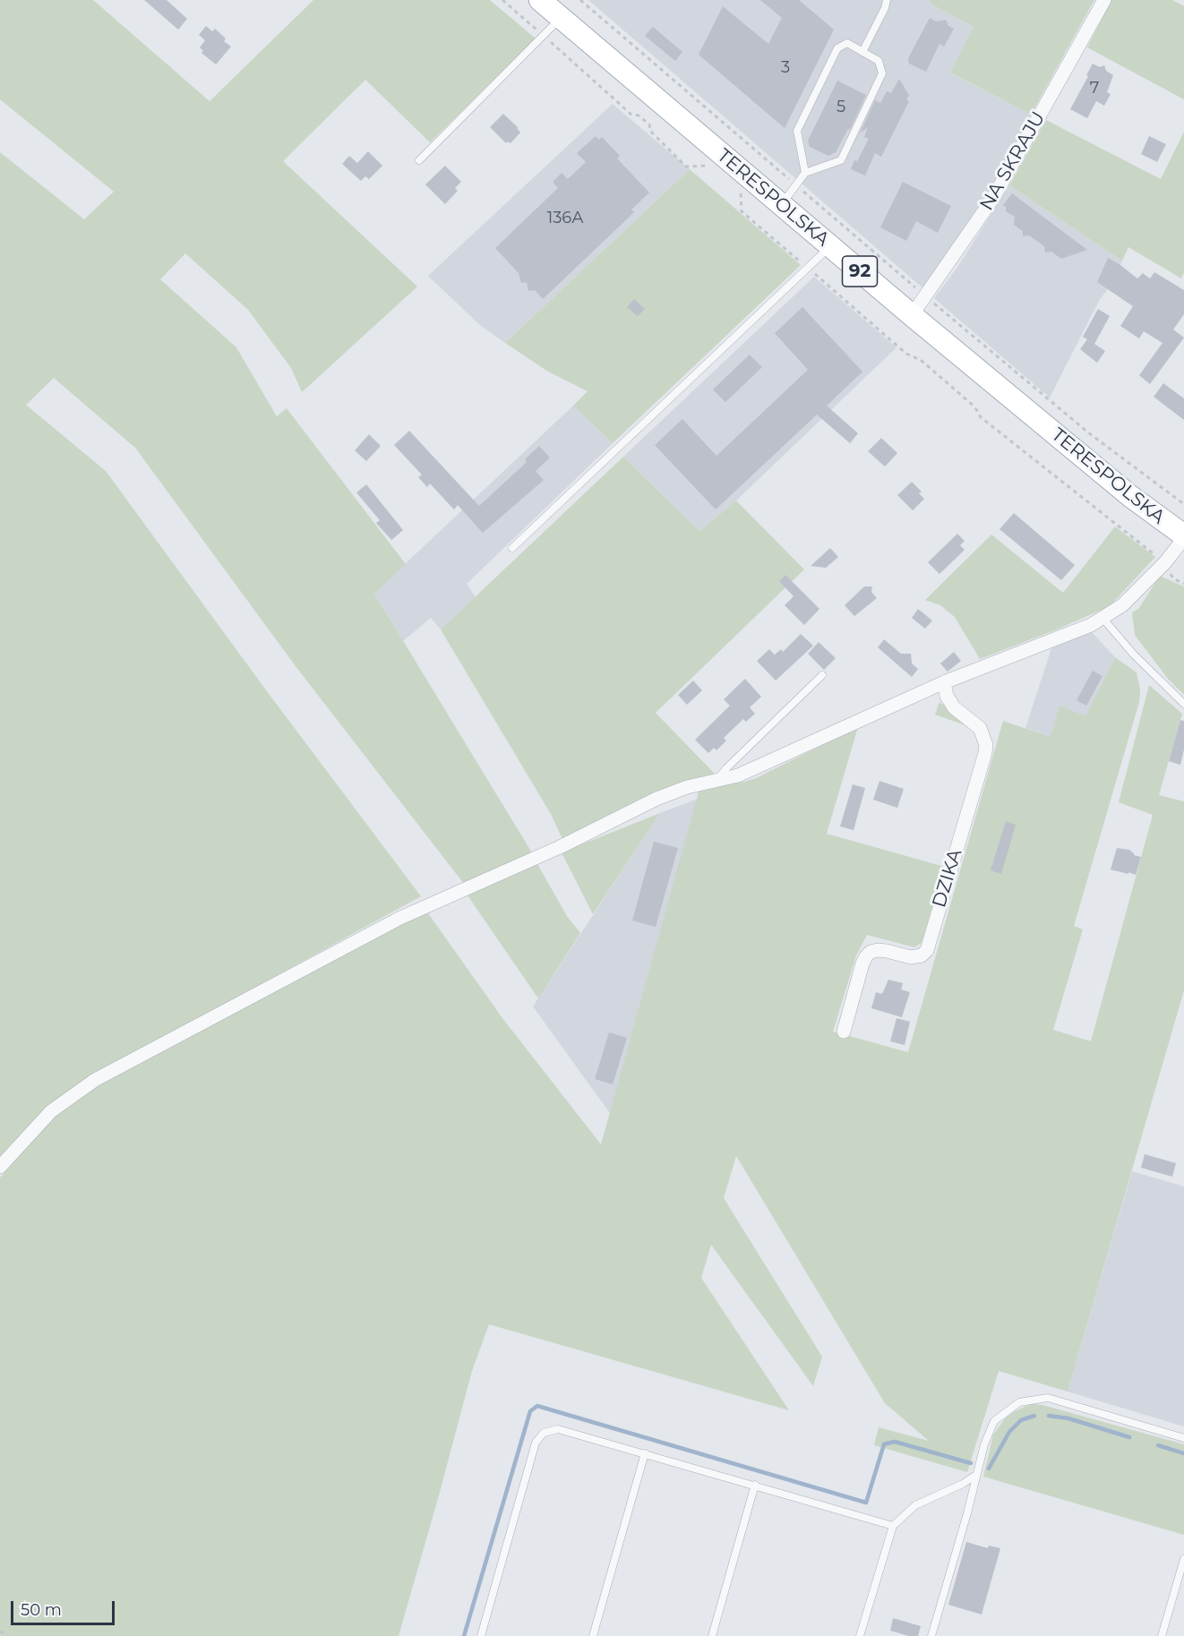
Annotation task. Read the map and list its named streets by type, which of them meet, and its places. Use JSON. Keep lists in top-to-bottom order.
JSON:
{
  "streets": {
    "main road": ["TERESPOLSKA", "92"],
    "street": ["NA SKRAJU", "DZIKA"]
  },
  "crossings": [
    ["NA SKRAJU", "TERESPOLSKA"]
  ],
  "house_numbers": [
    "3",
    "7",
    "5",
    "136A"
  ],
  "scale_bar": "50 m"
}
